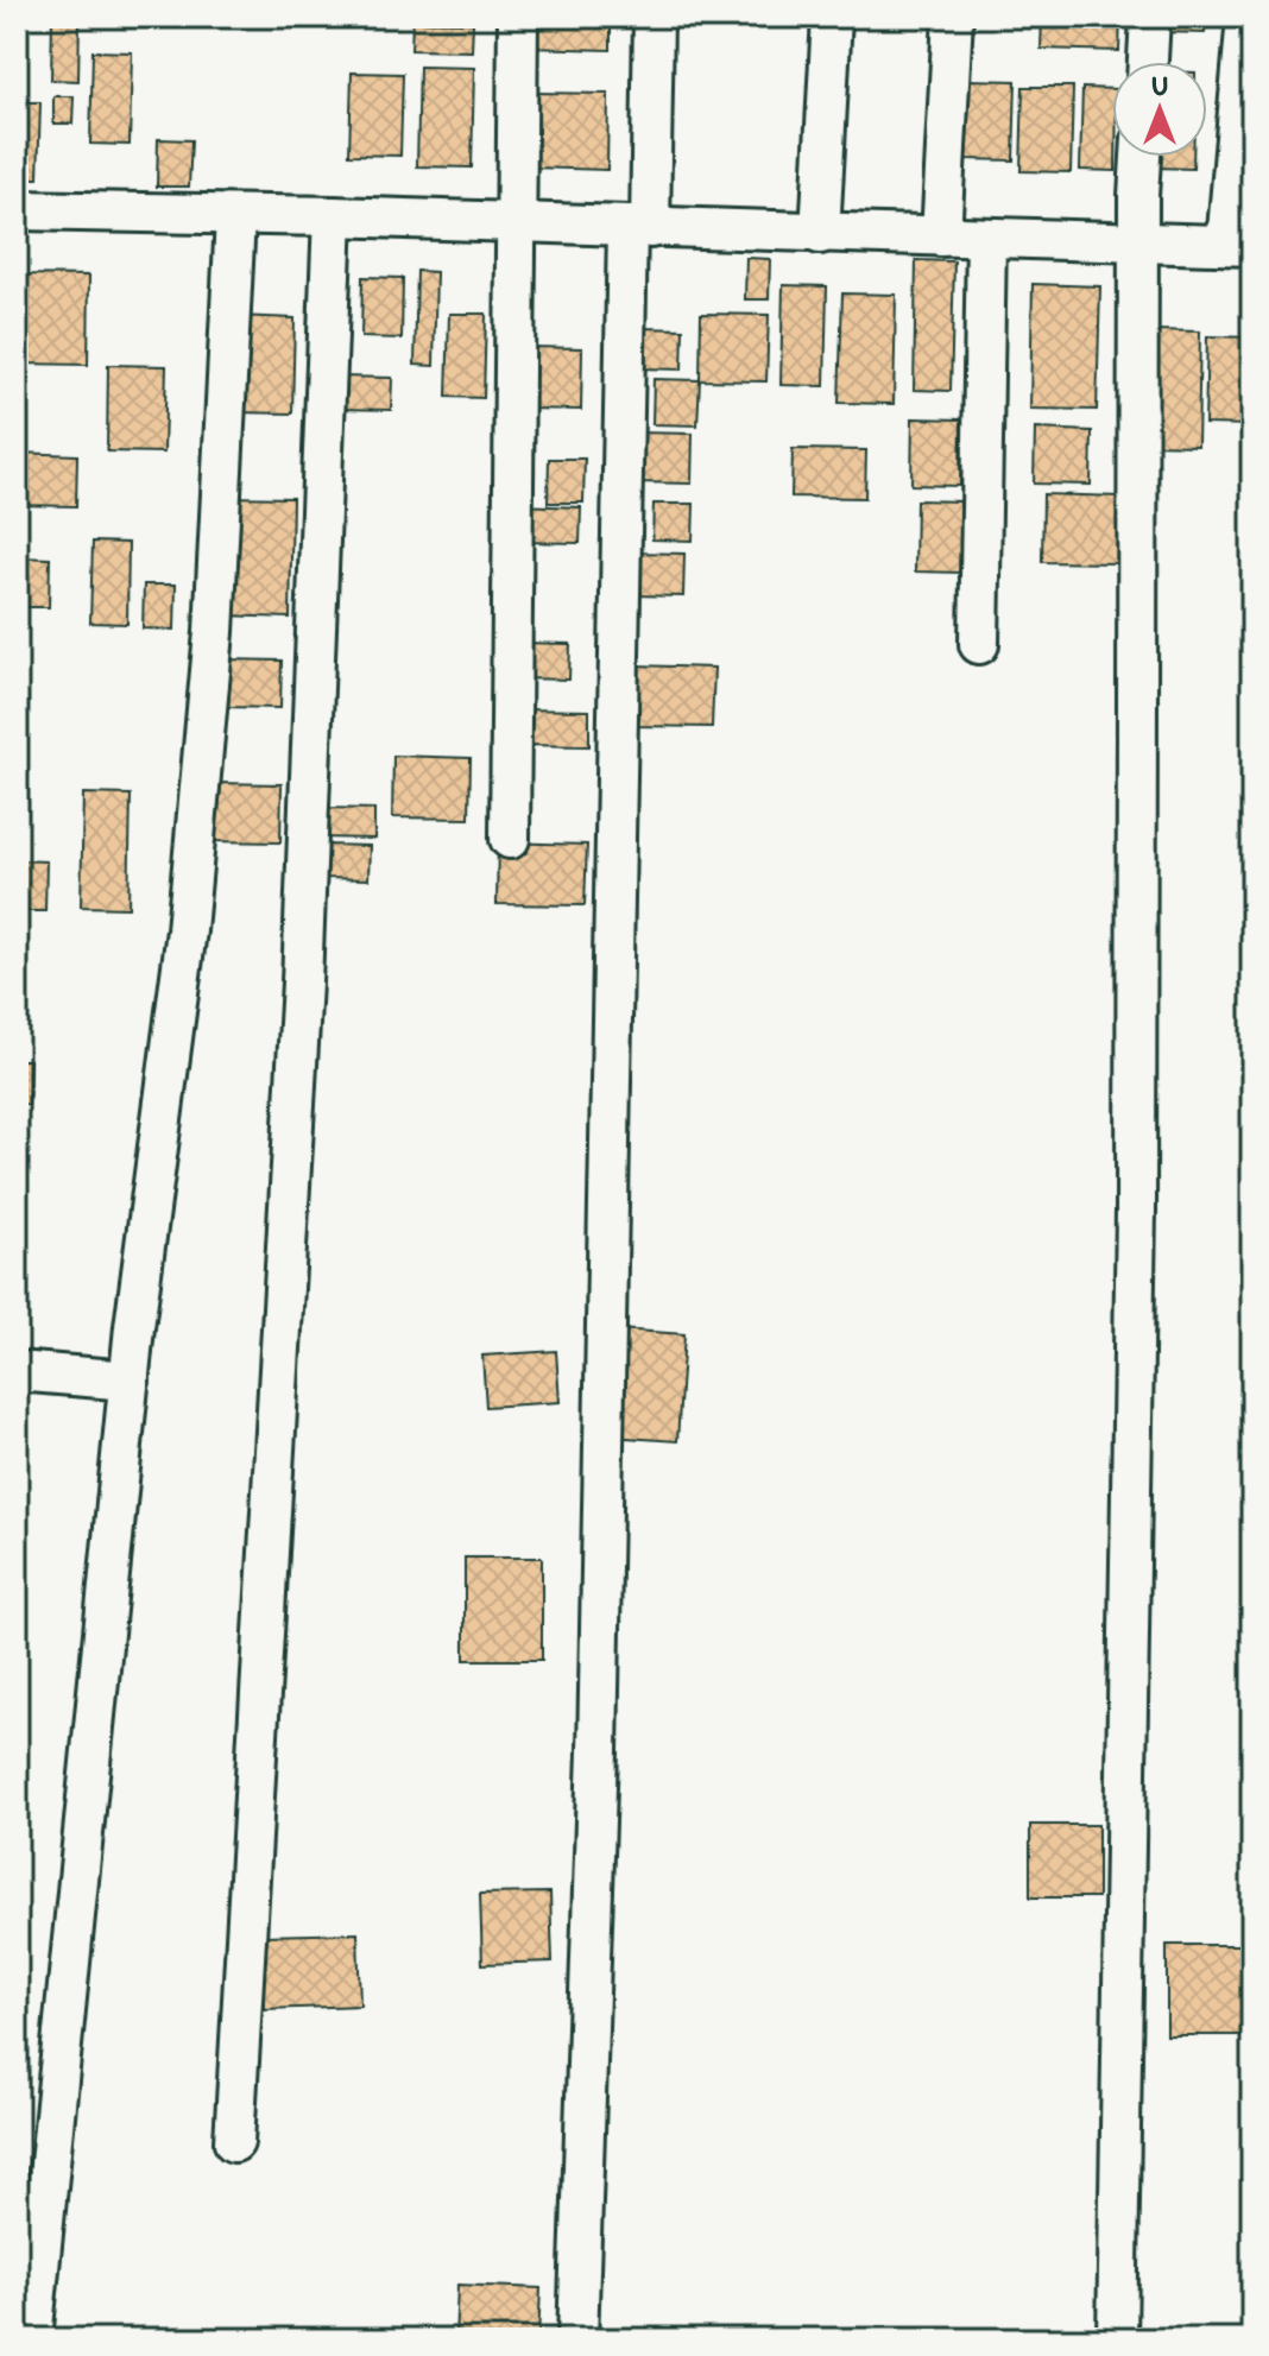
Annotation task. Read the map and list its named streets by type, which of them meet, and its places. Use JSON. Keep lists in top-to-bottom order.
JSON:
{
  "north": "top"
}
